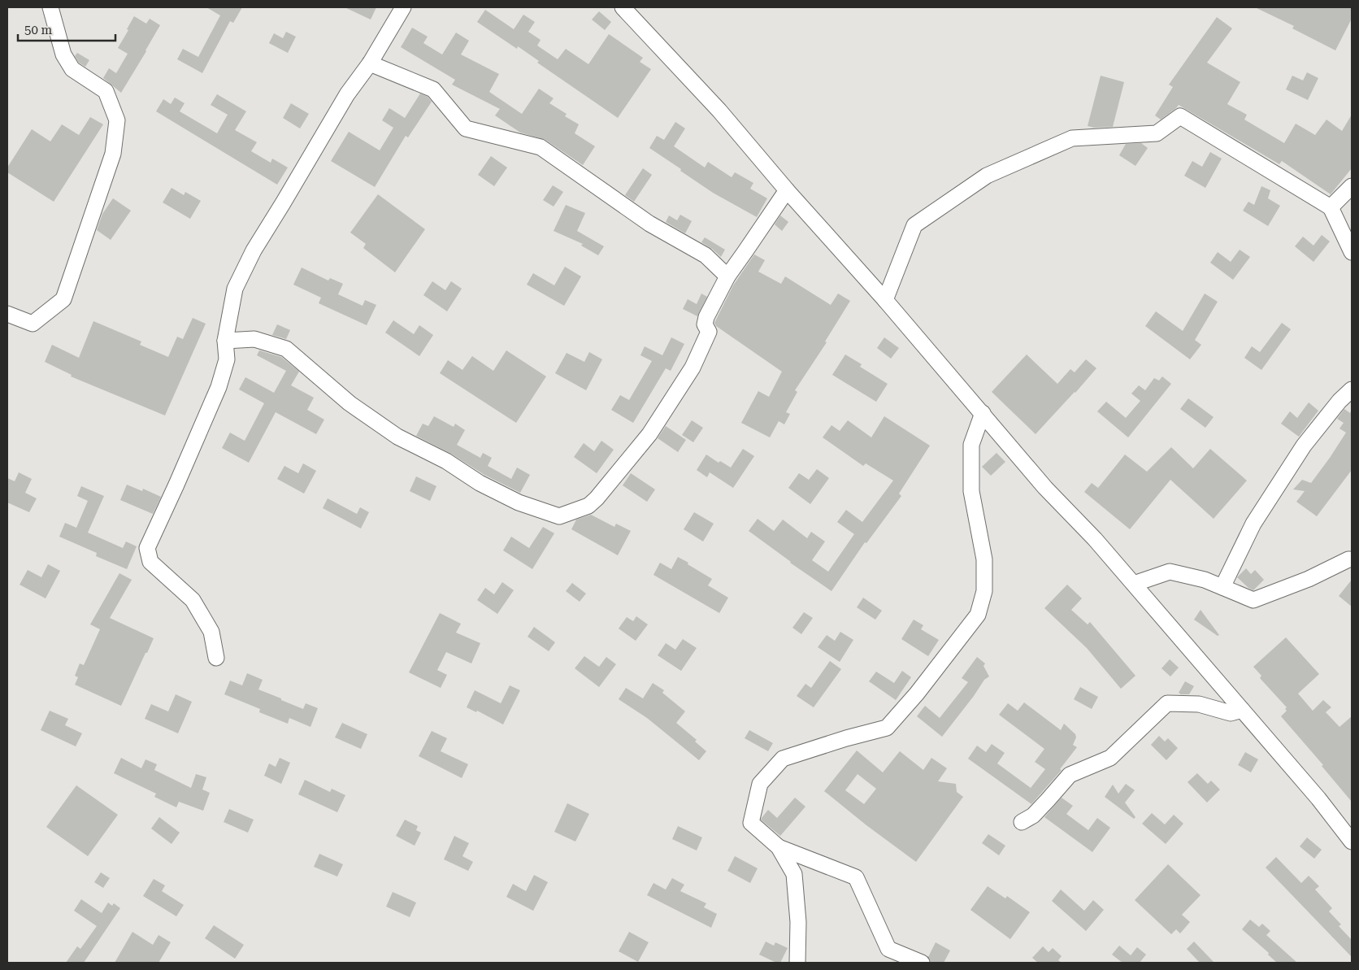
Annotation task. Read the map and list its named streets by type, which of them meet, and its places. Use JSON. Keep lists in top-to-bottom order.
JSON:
{
  "scale_bar": "50 m"
}
